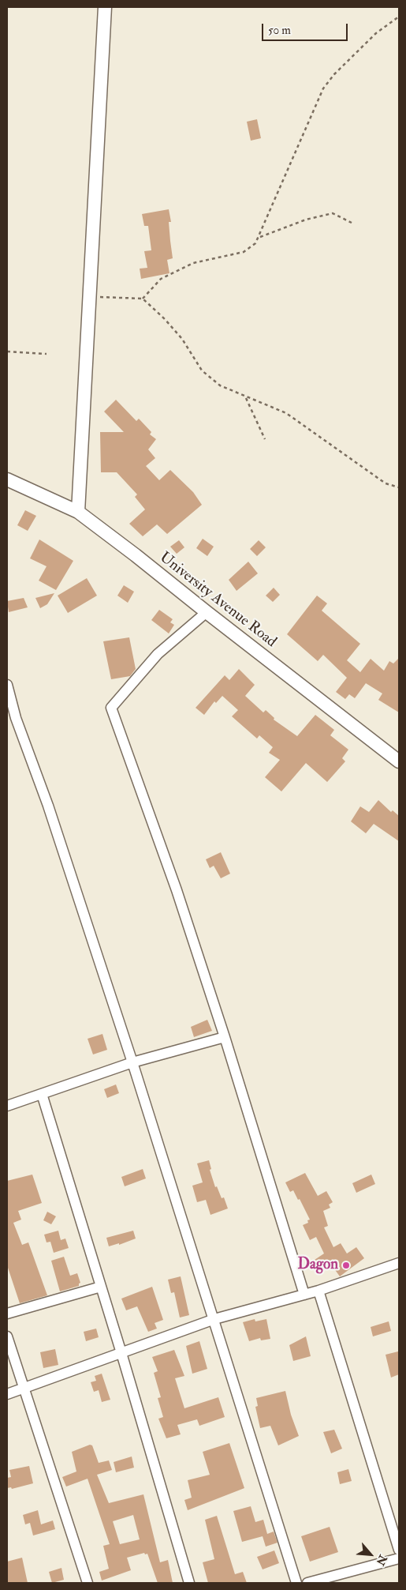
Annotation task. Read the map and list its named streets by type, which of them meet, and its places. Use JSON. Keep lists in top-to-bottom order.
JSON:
{
  "streets": {
    "street": ["University Avenue Road"]
  },
  "places": ["Dagon"],
  "scale_bar": "50 m",
  "north": "bottom right"
}
